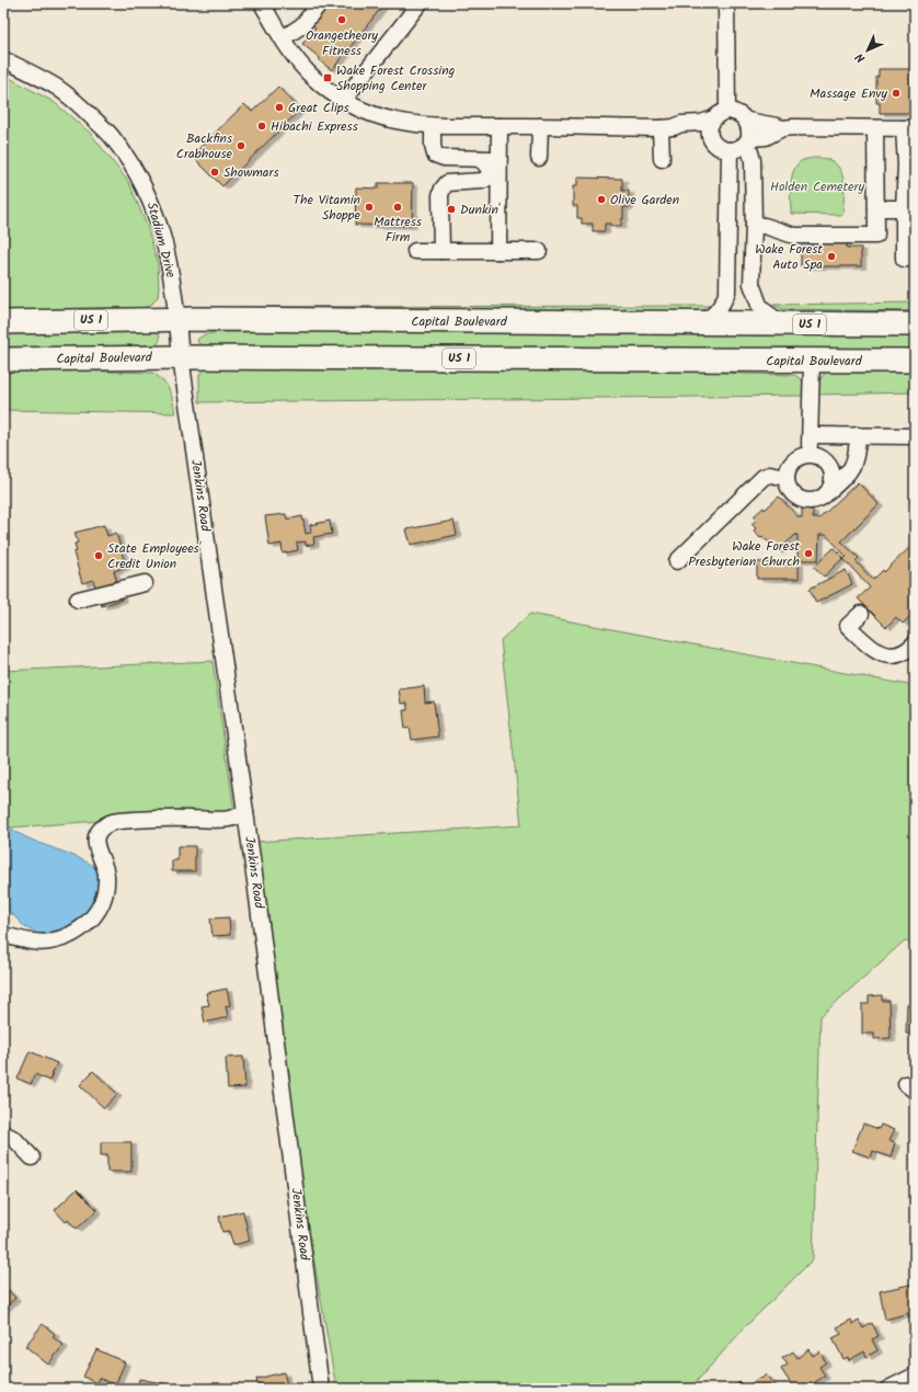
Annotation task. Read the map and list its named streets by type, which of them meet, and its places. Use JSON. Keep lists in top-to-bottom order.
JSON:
{
  "streets": {
    "highway": ["US 1", "Capital Boulevard"],
    "street": ["Stadium Drive", "Jenkins Road"]
  },
  "crossings": [
    ["Stadium Drive", "Capital Boulevard"],
    ["Stadium Drive", "Jenkins Road"],
    ["Capital Boulevard", "Jenkins Road"]
  ],
  "parks": ["Holden Cemetery"],
  "places": {
    "other": [
      "Orangetheory Fitness",
      "Massage Envy",
      "Great Clips",
      "Hibachi Express",
      "Backfins Crabhouse",
      "Showmars",
      "Olive Garden",
      "The Vitamin Shoppe",
      "Mattress Firm",
      "Dunkin'",
      "Wake Forest Auto Spa",
      "Wake Forest Presbyterian Church",
      "State Employees' Credit Union"
    ],
    "transit": ["Wake Forest Crossing Shopping Center"]
  },
  "north": "bottom left"
}
